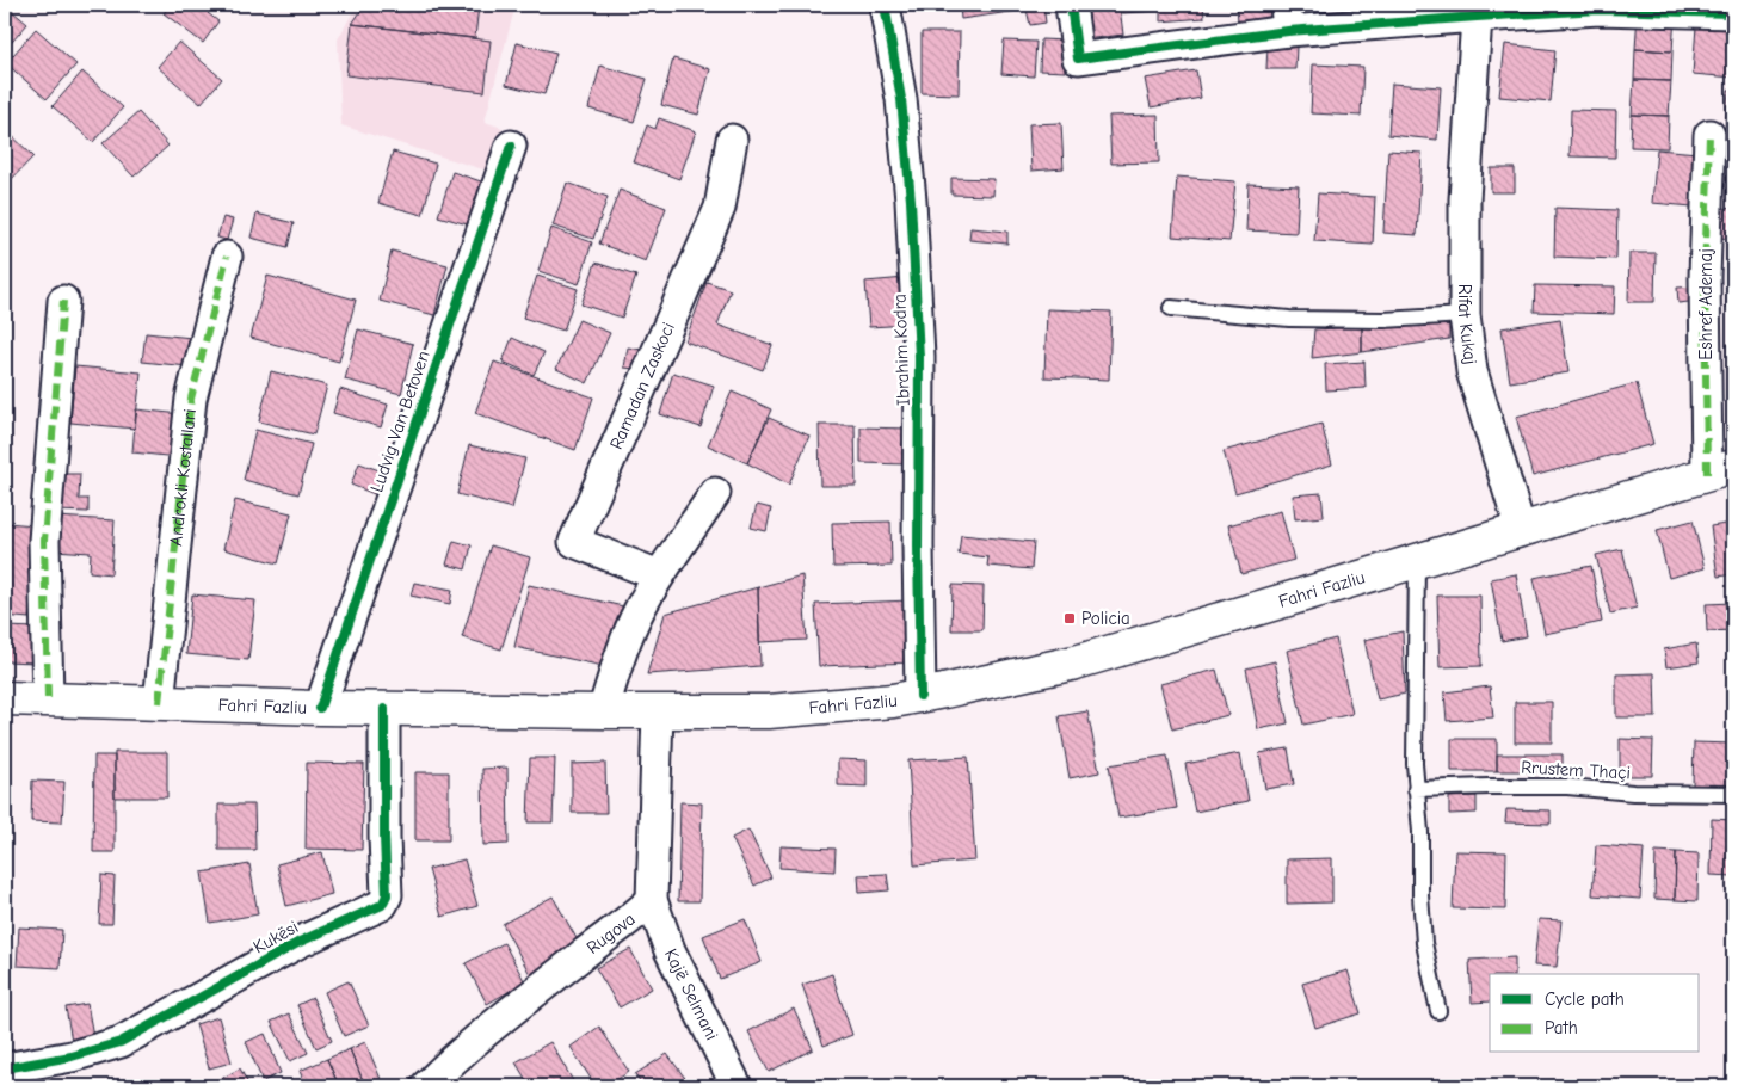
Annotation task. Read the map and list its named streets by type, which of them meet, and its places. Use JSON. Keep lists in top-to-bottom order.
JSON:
{
  "streets": {
    "main road": ["Fahri Fazliu"],
    "street": [
      "Eshref Ademaj",
      "Rifat Kukaj",
      "Ibrahim Kodra",
      "Ramadan Zaskoci",
      "Ludvig Van Betoven",
      "Androkli Kostallari",
      "Rugova",
      "Kukësi",
      "Kajë Selmani"
    ],
    "lane": ["Rrustem Thaçi"]
  },
  "crossings": [
    ["Eshref Ademaj", "Fahri Fazliu"],
    ["Rifat Kukaj", "Fahri Fazliu"],
    ["Ibrahim Kodra", "Fahri Fazliu"],
    ["Ludvig Van Betoven", "Fahri Fazliu"],
    ["Androkli Kostallari", "Fahri Fazliu"],
    ["Fahri Fazliu", "Rugova"],
    ["Fahri Fazliu", "Kukësi"],
    ["Rugova", "Kajë Selmani"]
  ],
  "places": {
    "transit": ["Policia"]
  },
  "legend": ["Cycle path", "Path"]
}
